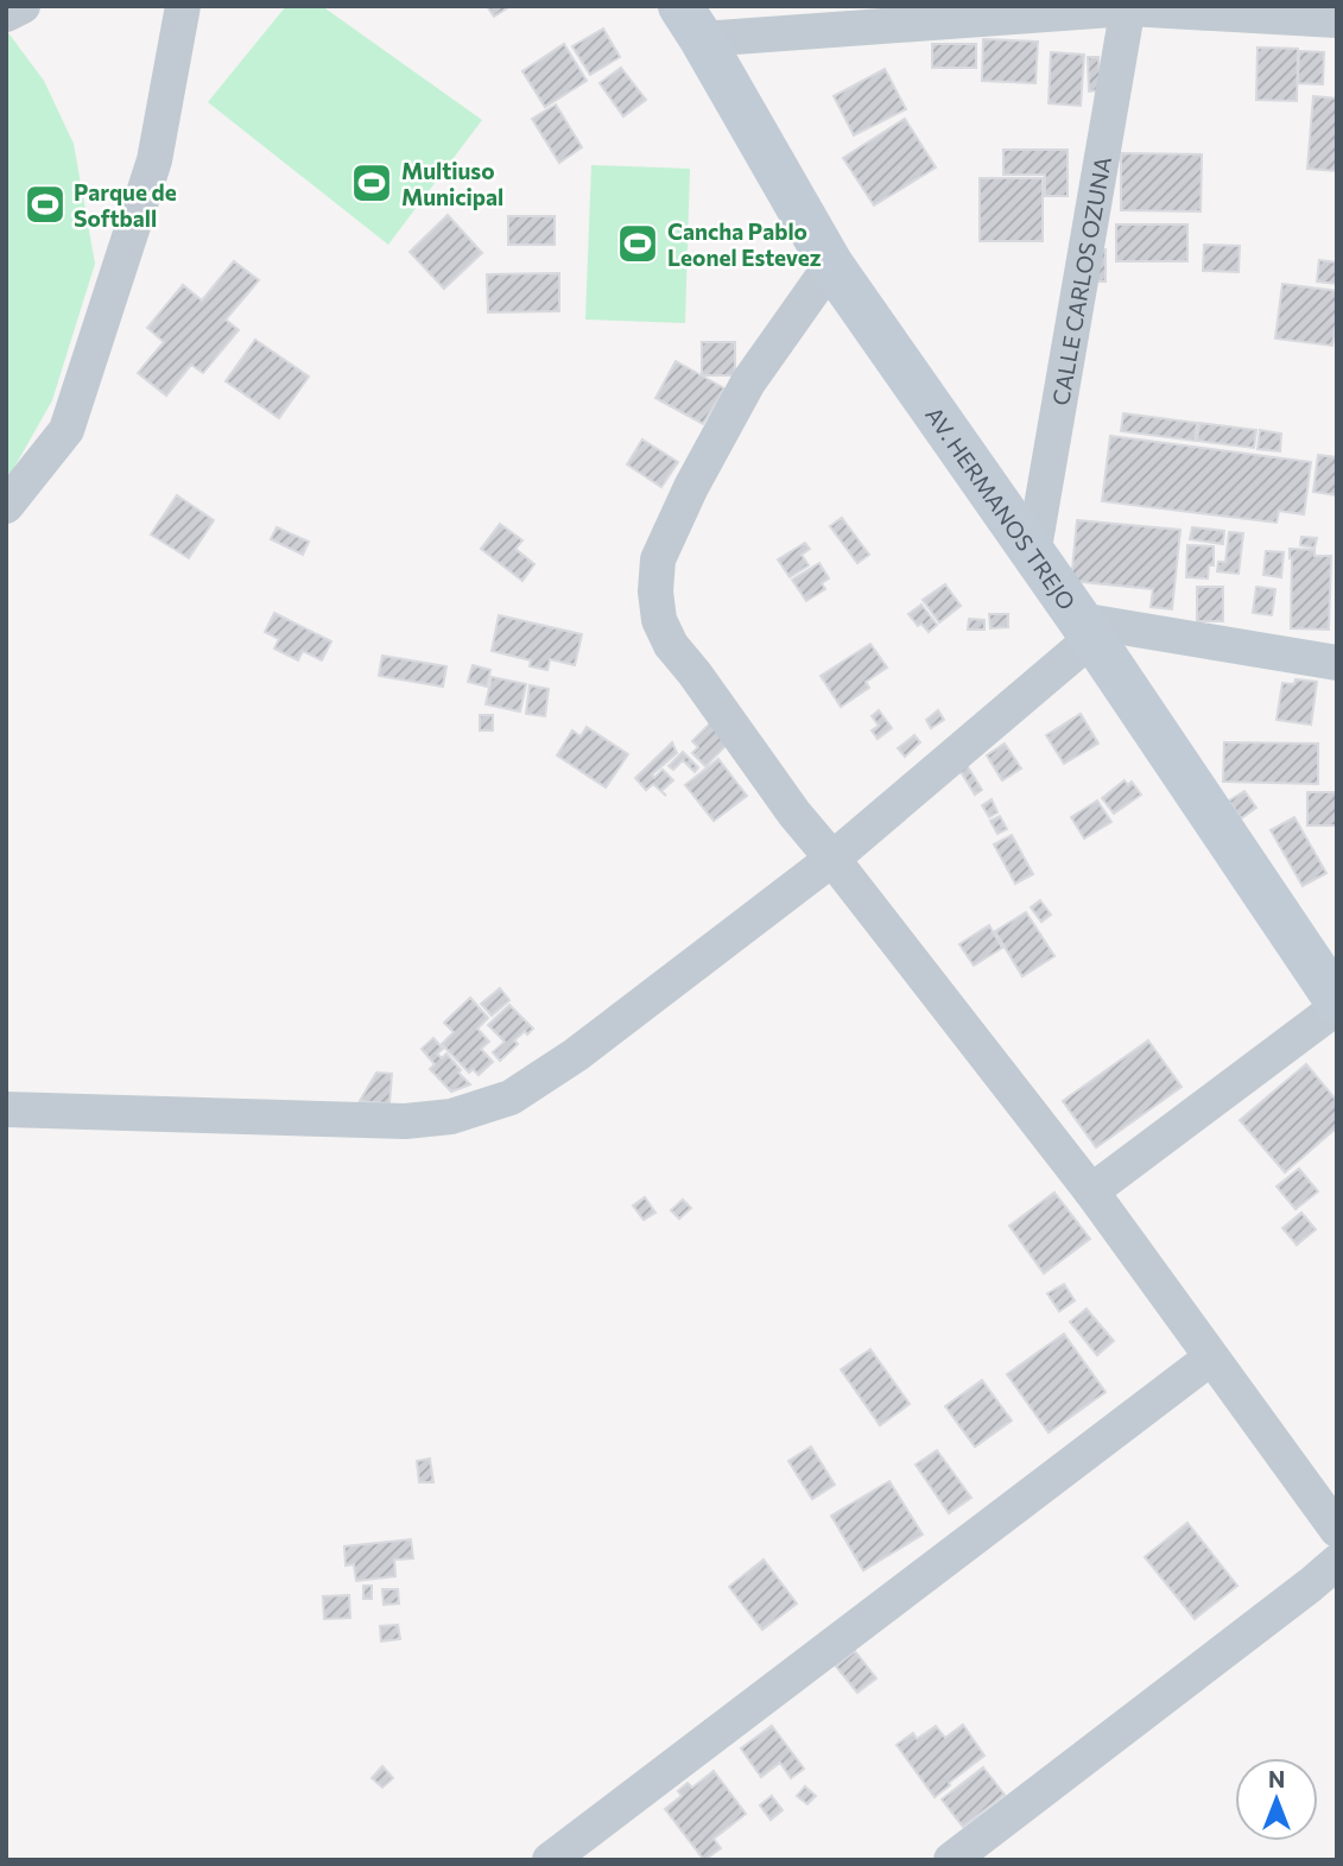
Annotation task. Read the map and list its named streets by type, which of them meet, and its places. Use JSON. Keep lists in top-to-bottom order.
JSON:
{
  "streets": {
    "main road": ["AV. HERMANOS TREJO"],
    "street": ["CALLE CARLOS OZUNA"]
  },
  "crossings": [
    ["CALLE CARLOS OZUNA", "AV. HERMANOS TREJO"]
  ],
  "places": {
    "sports": ["Multiuso Municipal", "Parque de Softball", "Cancha Pablo Leonel Estevez"]
  },
  "north": "top"
}
